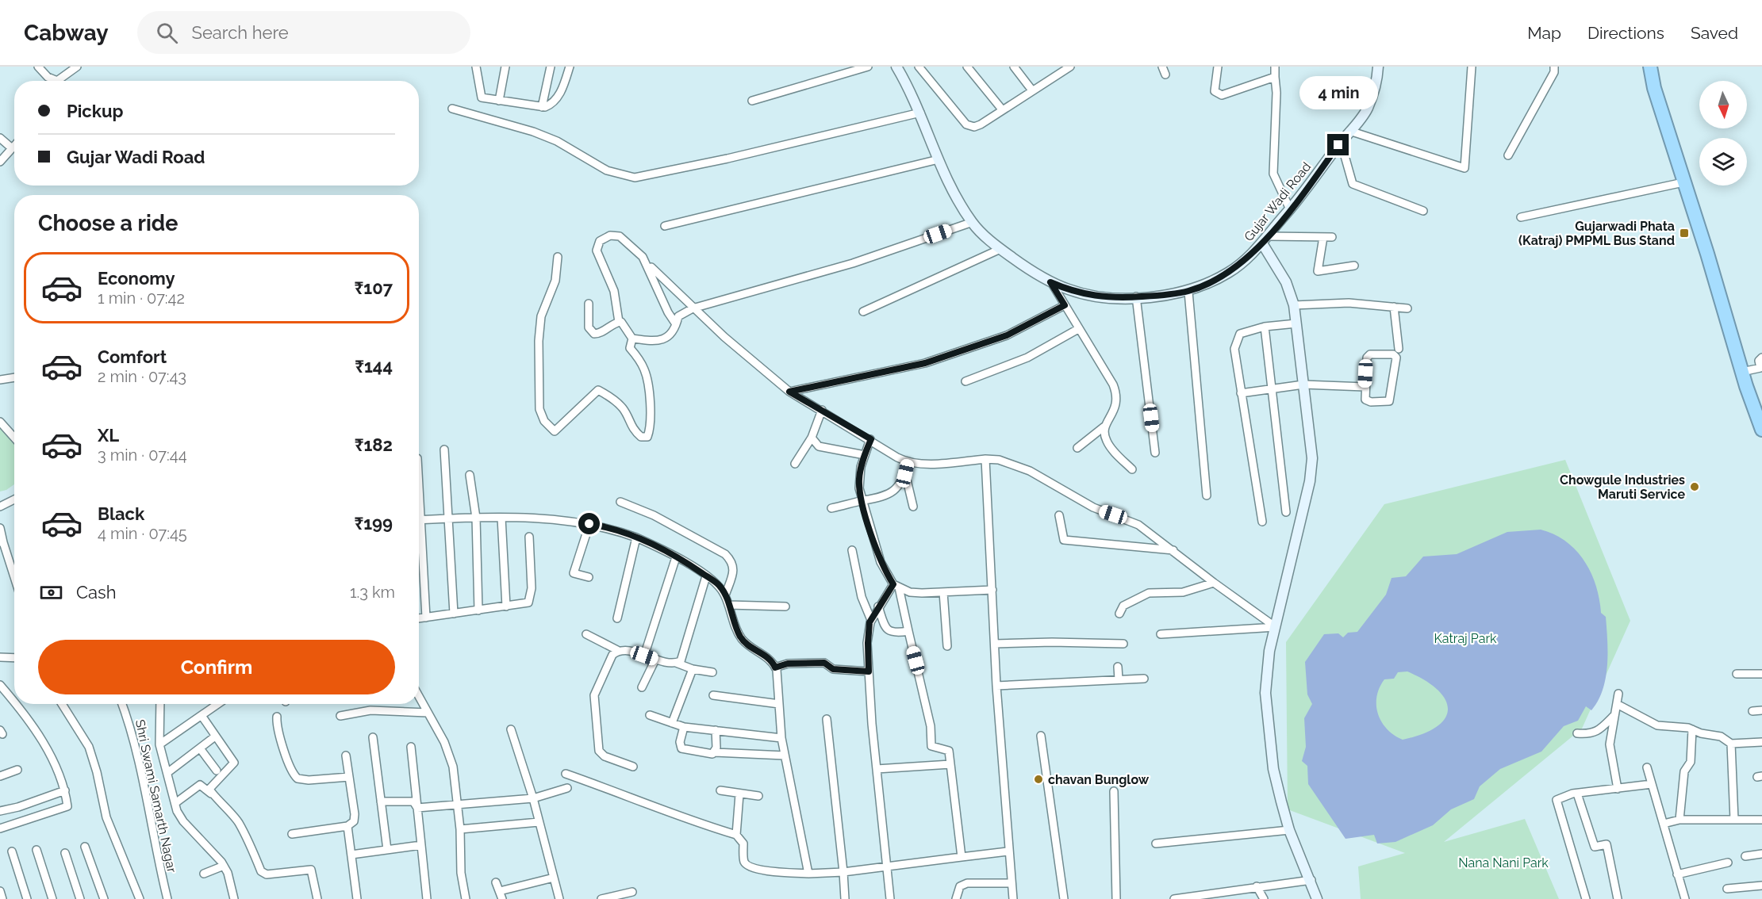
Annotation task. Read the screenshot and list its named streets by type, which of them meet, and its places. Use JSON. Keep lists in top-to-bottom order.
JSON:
{
  "streets": {
    "street": ["Gujar Wadi Road", "Shri Swami Samarth Nagar"]
  },
  "parks": ["Katraj Park", "Nana Nani Park"],
  "places": {
    "transit": ["Gujarwadi Phata (Katraj) PMPML Bus Stand"],
    "other": ["Chowgule Industries Maruti Service", "chavan Bunglow"]
  },
  "north": "bottom",
  "page": {
    "header": "Cabway",
    "search": "Search here",
    "nav": ["Map", "Directions", "Saved"],
    "bubble": "4 min",
    "banner": ["Pickup", "Gujar Wadi Road"],
    "heading": "Choose a ride",
    "list": [
      {
        "name": "Economy",
        "note": "1 min · 07:42",
        "value": "₹107"
      },
      {
        "name": "Comfort",
        "note": "2 min · 07:43",
        "value": "₹144"
      },
      {
        "name": "XL",
        "note": "3 min · 07:44",
        "value": "₹182"
      },
      {
        "name": "Black",
        "note": "4 min · 07:45",
        "value": "₹199"
      }
    ],
    "pay": ["Cash", "1.3 km"],
    "buttons": "Confirm"
  }
}
